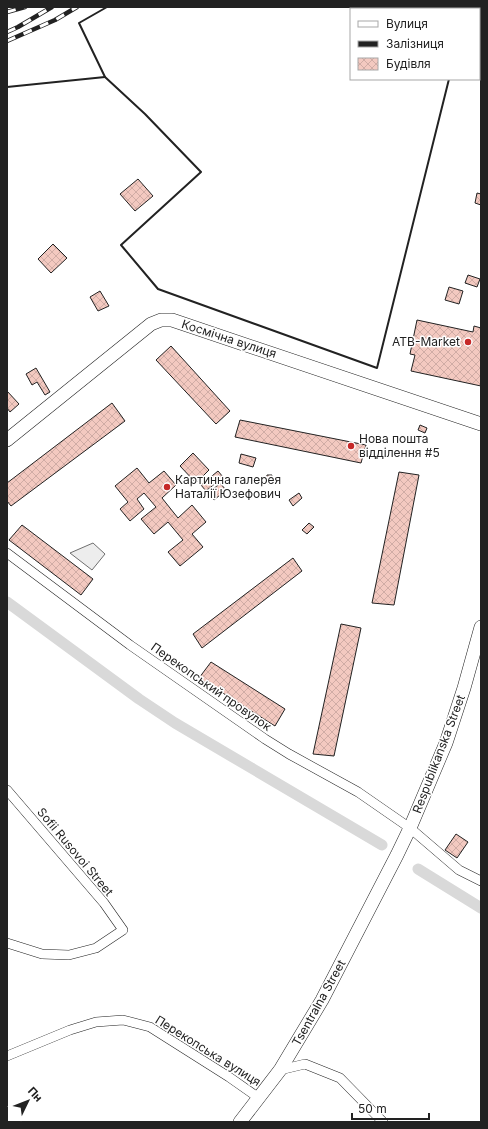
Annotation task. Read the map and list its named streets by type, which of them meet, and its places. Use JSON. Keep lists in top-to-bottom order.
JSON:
{
  "streets": {
    "main road": ["Космічна вулиця", "Respublikanska Street", "Tsentralna Street"],
    "street": ["Перекопський провулок", "Sofii Rusovoi Street", "Перекопська вулиця"]
  },
  "crossings": [
    ["Перекопський провулок", "Respublikanska Street"],
    ["Respublikanska Street", "Tsentralna Street"],
    ["Tsentralna Street", "Перекопська вулиця"]
  ],
  "places": ["ATB-Market", "Нова пошта відділення #5", "Картинна галерея Наталії Юзефович"],
  "legend": ["Вулиця", "Залізниця", "Будівля"],
  "scale_bar": "50 m",
  "north": "top right"
}
